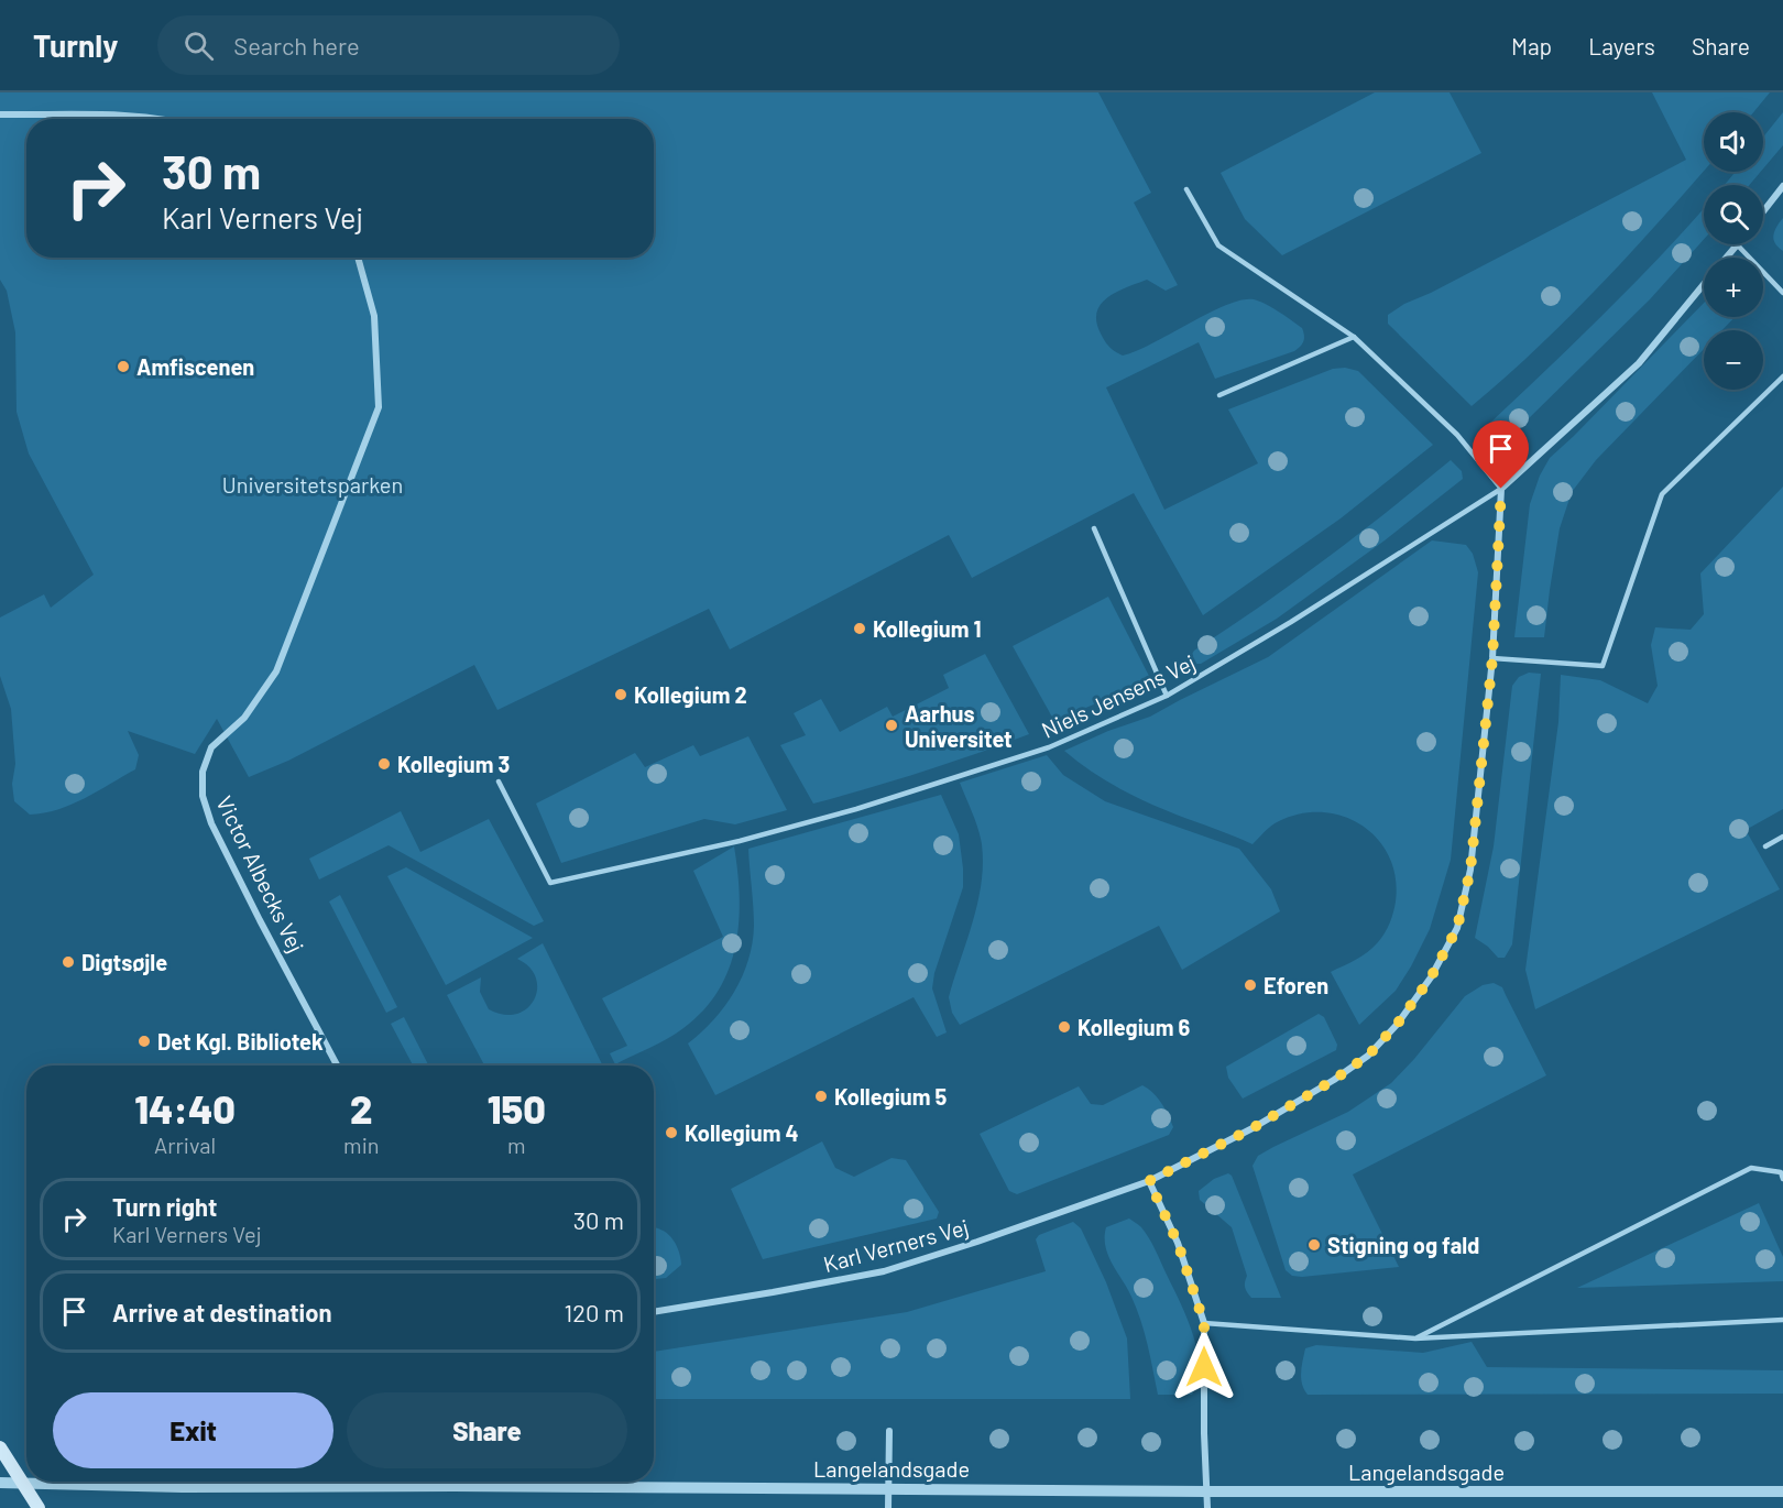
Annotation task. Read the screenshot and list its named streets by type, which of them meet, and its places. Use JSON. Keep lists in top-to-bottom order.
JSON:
{
  "streets": {
    "street": ["Victor Albecks Vej", "Karl Verners Vej", "Langelandsgade"],
    "lane": ["Niels Jensens Vej"]
  },
  "crossings": [
    ["Niels Jensens Vej", "Karl Verners Vej"]
  ],
  "parks": ["Universitetsparken"],
  "places": [
    "Amfiscenen",
    "Kollegium 1",
    "Kollegium 2",
    "Aarhus Universitet",
    "Kollegium 3",
    "Digtsøjle",
    "Eforen",
    "Kollegium 6",
    "Det Kgl. Bibliotek",
    "Kollegium 5",
    "Kollegium 4",
    "Stigning og fald"
  ],
  "page": {
    "header": "Turnly",
    "search": "Search here",
    "nav": ["Map", "Layers", "Share"],
    "map_buttons": ["+", "−"],
    "turn": ["30 m", "Karl Verners Vej"],
    "eta": [
      "14:40",
      "Arrival",
      "2",
      "min",
      "150",
      "m"
    ],
    "list": [
      {
        "name": "Turn right",
        "note": "Karl Verners Vej",
        "value": "30 m"
      },
      {
        "name": "Arrive at destination",
        "value": "120 m"
      }
    ],
    "buttons": ["Exit", "Share"]
  }
}
